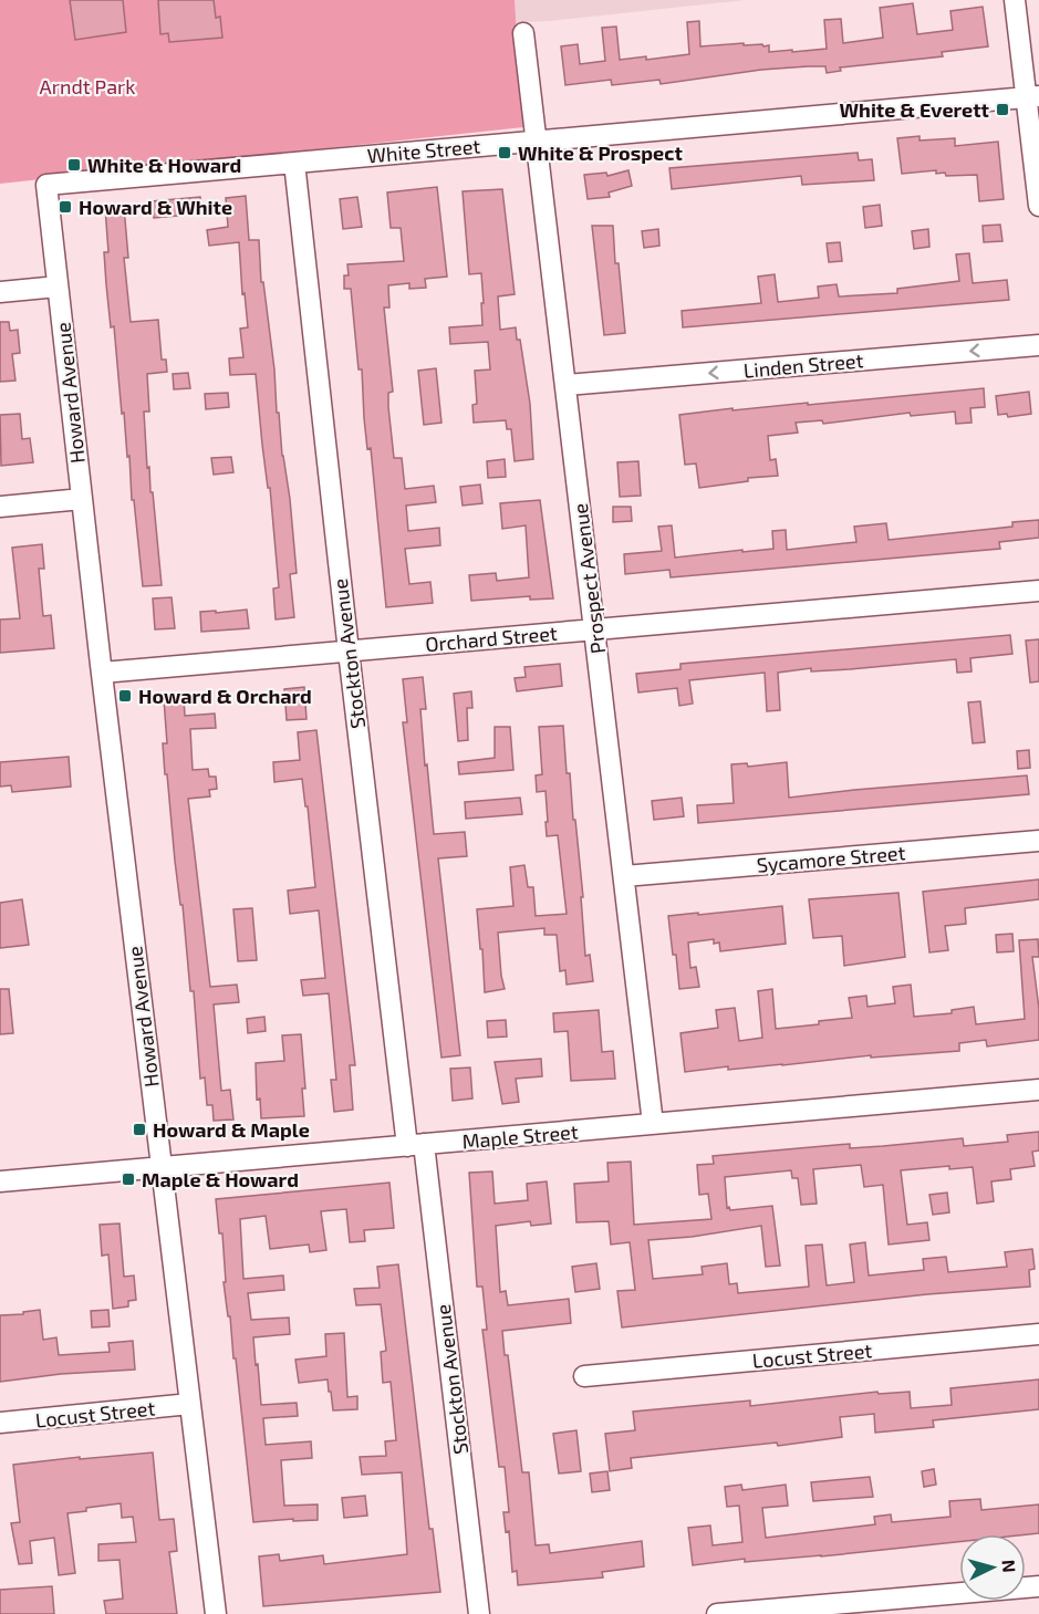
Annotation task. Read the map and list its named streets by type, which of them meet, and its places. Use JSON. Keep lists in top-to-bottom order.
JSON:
{
  "streets": {
    "street": [
      "White Street",
      "Linden Street",
      "Howard Avenue",
      "Prospect Avenue",
      "Orchard Street",
      "Stockton Avenue",
      "Sycamore Street",
      "Maple Street",
      "Locust Street"
    ]
  },
  "crossings": [
    ["White Street", "Howard Avenue"],
    ["White Street", "Prospect Avenue"],
    ["White Street", "Stockton Avenue"],
    ["Linden Street", "Prospect Avenue"],
    ["Howard Avenue", "Orchard Street"],
    ["Howard Avenue", "Maple Street"],
    ["Howard Avenue", "Locust Street"],
    ["Prospect Avenue", "Orchard Street"],
    ["Prospect Avenue", "Sycamore Street"],
    ["Prospect Avenue", "Maple Street"],
    ["Orchard Street", "Stockton Avenue"],
    ["Stockton Avenue", "Maple Street"]
  ],
  "one_way": ["Linden Street"],
  "parks": ["Arndt Park"],
  "places": {
    "transit": [
      "White & Everett",
      "White & Prospect",
      "White & Howard",
      "Howard & White",
      "Howard & Orchard",
      "Howard & Maple",
      "Maple & Howard"
    ]
  },
  "north": "right"
}
